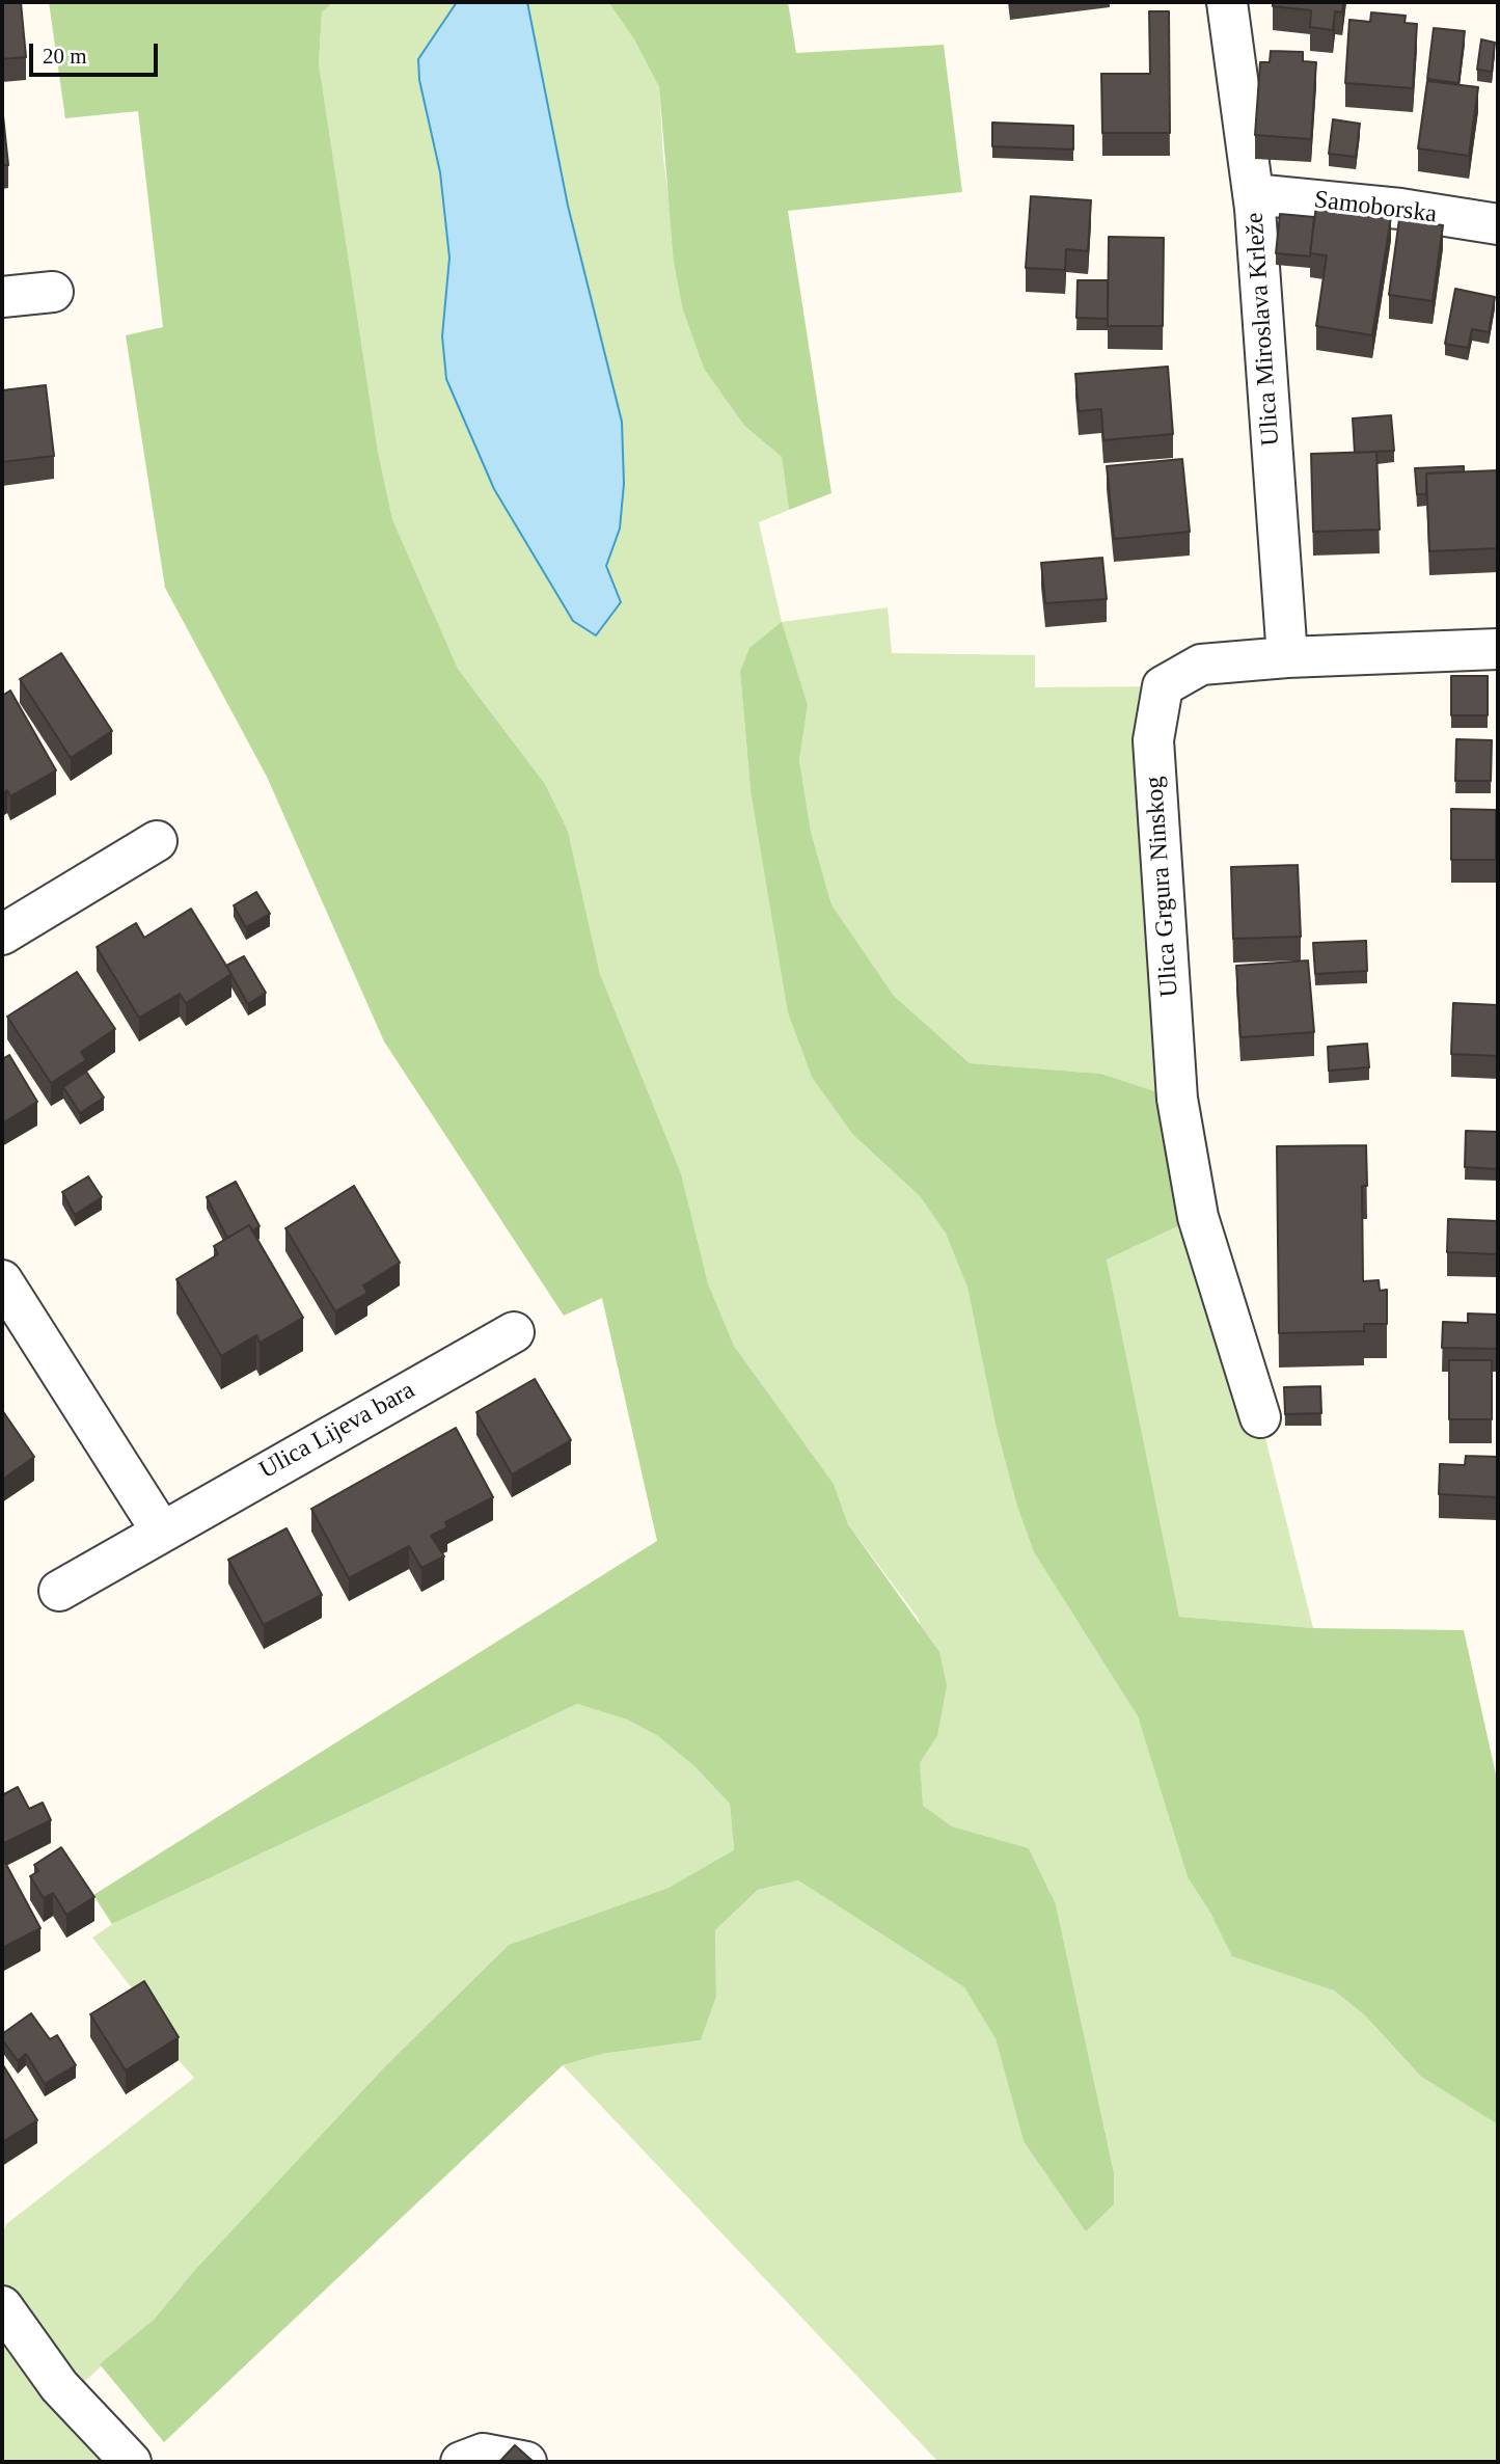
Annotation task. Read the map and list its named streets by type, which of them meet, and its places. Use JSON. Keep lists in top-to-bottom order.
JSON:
{
  "streets": {
    "street": [
      "Samoborska",
      "Ulica Miroslava Krleže",
      "Ulica Grgura Ninskog",
      "Ulica Lijeva bara"
    ]
  },
  "crossings": [
    ["Samoborska", "Ulica Miroslava Krleže"],
    ["Ulica Miroslava Krleže", "Ulica Grgura Ninskog"]
  ],
  "scale_bar": "20 m"
}
